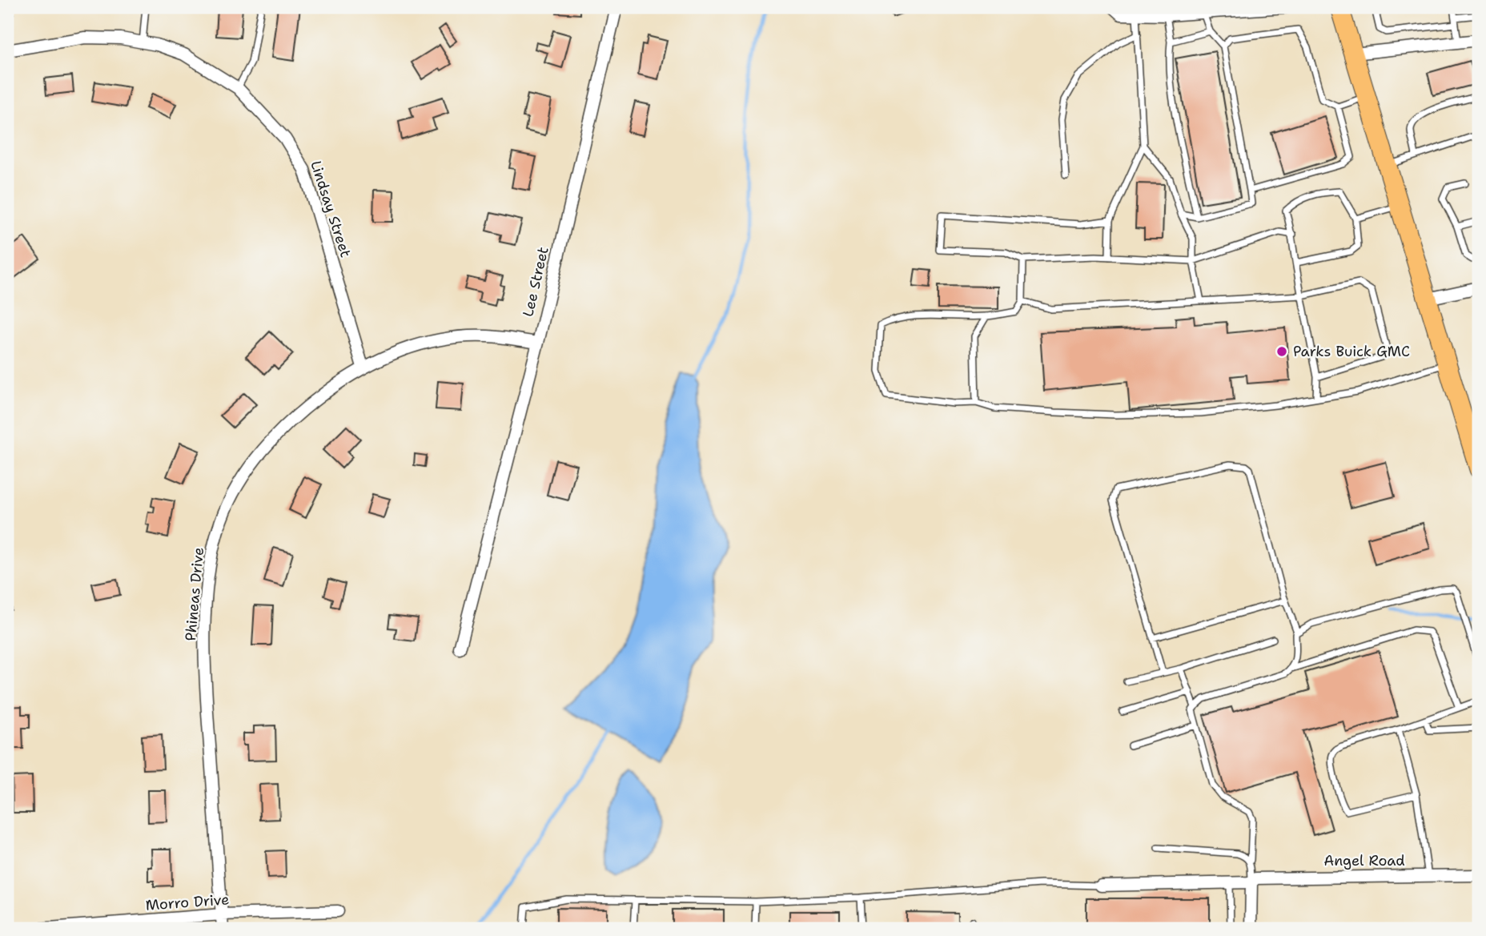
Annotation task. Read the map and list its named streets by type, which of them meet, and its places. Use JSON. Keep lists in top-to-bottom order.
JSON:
{
  "streets": {
    "street": [
      "Lindsay Street",
      "Lee Street",
      "Phineas Drive",
      "Angel Road",
      "Morro Drive"
    ]
  },
  "crossings": [
    ["Lindsay Street", "Phineas Drive"],
    ["Lee Street", "Phineas Drive"],
    ["Phineas Drive", "Morro Drive"]
  ],
  "places": ["Parks Buick GMC"]
}
